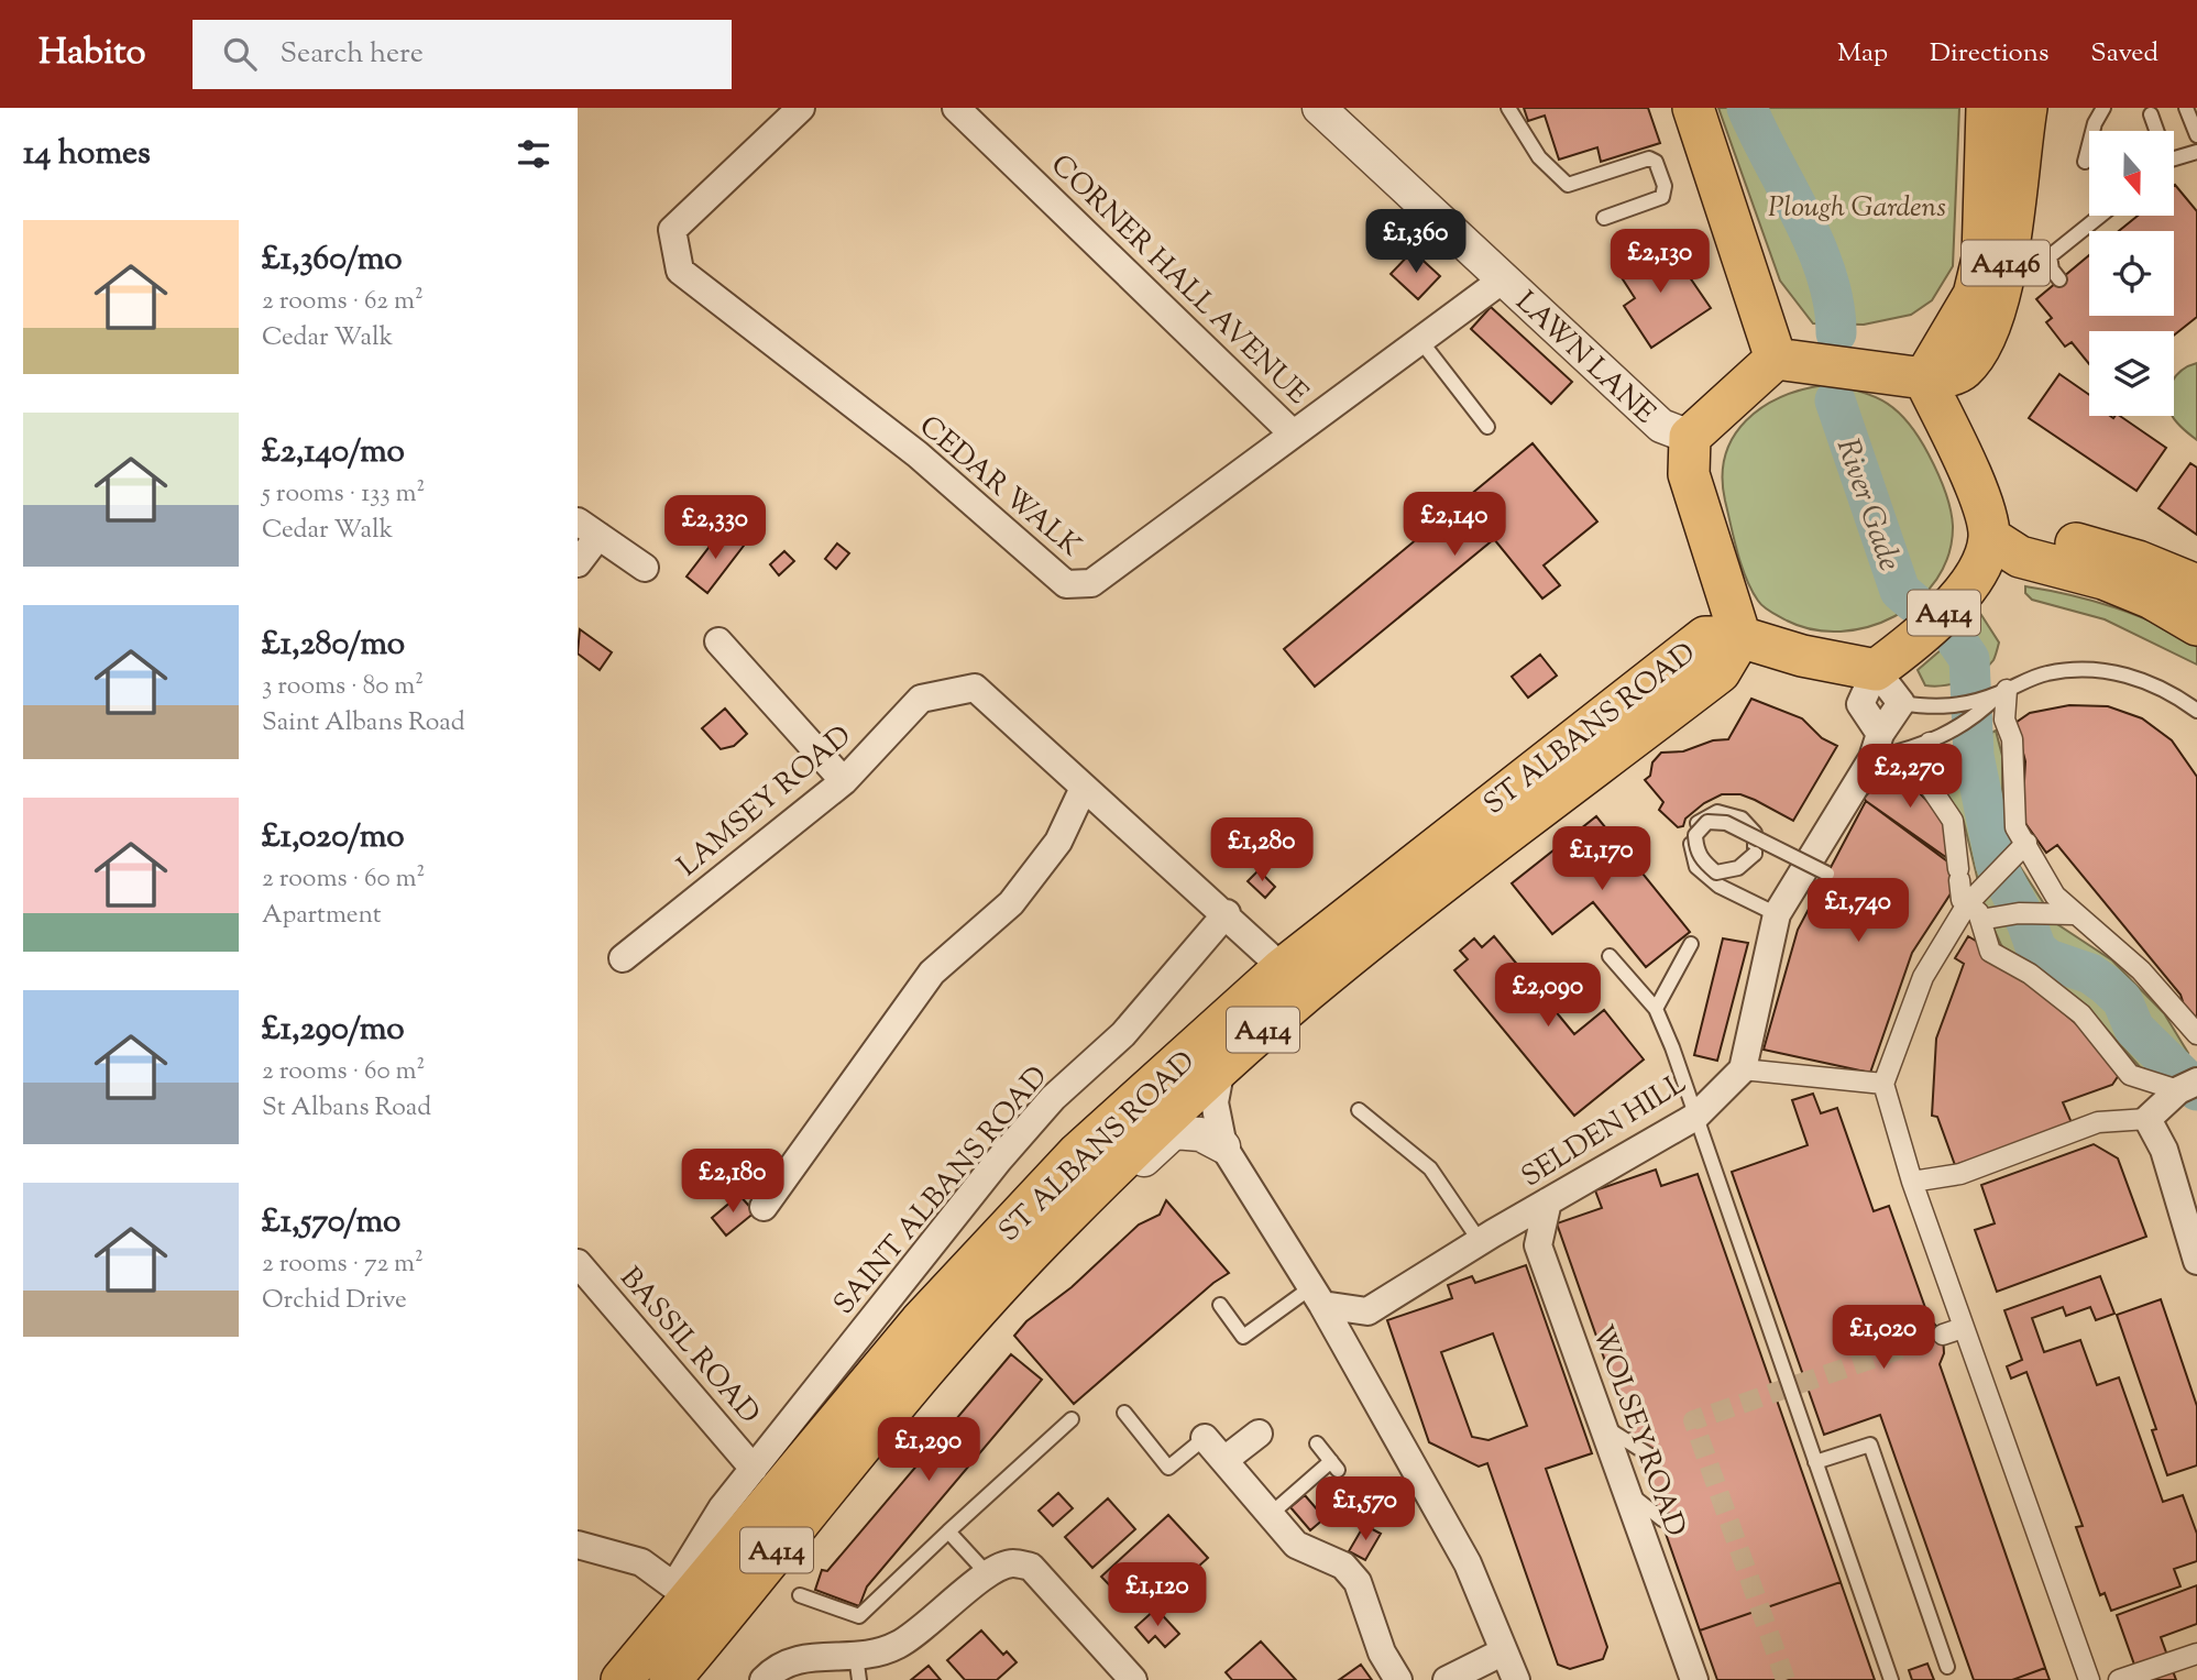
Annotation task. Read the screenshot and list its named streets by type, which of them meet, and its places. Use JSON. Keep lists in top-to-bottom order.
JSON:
{
  "streets": {
    "main road": ["A4146", "A414", "ST ALBANS ROAD"],
    "street": [
      "CORNER HALL AVENUE",
      "LAWN LANE",
      "CEDAR WALK",
      "LAMSEY ROAD",
      "SELDEN HILL",
      "SAINT ALBANS ROAD",
      "BASSIL ROAD",
      "WOLSEY ROAD"
    ]
  },
  "crossings": [
    ["CORNER HALL AVENUE", "CEDAR WALK"],
    ["LAWN LANE", "CEDAR WALK"],
    ["A414", "ST ALBANS ROAD"],
    ["ST ALBANS ROAD", "SAINT ALBANS ROAD"],
    ["LAMSEY ROAD", "SAINT ALBANS ROAD"],
    ["SAINT ALBANS ROAD", "BASSIL ROAD"]
  ],
  "water": ["River Gade"],
  "parks": ["Plough Gardens"],
  "north": "bottom",
  "page": {
    "header": "Habito",
    "search": "Search here",
    "nav": ["Map", "Directions", "Saved"],
    "heading": "14 homes",
    "list": [
      {
        "name": "£1,360/mo",
        "note": "2 rooms · 62 m² · Cedar Walk"
      },
      {
        "name": "£2,140/mo",
        "note": "5 rooms · 133 m² · Cedar Walk"
      },
      {
        "name": "£1,280/mo",
        "note": "3 rooms · 80 m² · Saint Albans Road"
      },
      {
        "name": "£1,020/mo",
        "note": "2 rooms · 60 m² · Apartment"
      },
      {
        "name": "£1,290/mo",
        "note": "2 rooms · 60 m² · St Albans Road"
      },
      {
        "name": "£1,570/mo",
        "note": "2 rooms · 72 m² · Orchid Drive"
      }
    ],
    "price": [
      "£1,360",
      "£2,130",
      "£2,140",
      "£2,330",
      "£2,270",
      "£1,280",
      "£1,170",
      "£1,740",
      "£2,090",
      "£2,180",
      "£1,020",
      "£1,290",
      "£1,570",
      "£1,120"
    ]
  }
}
